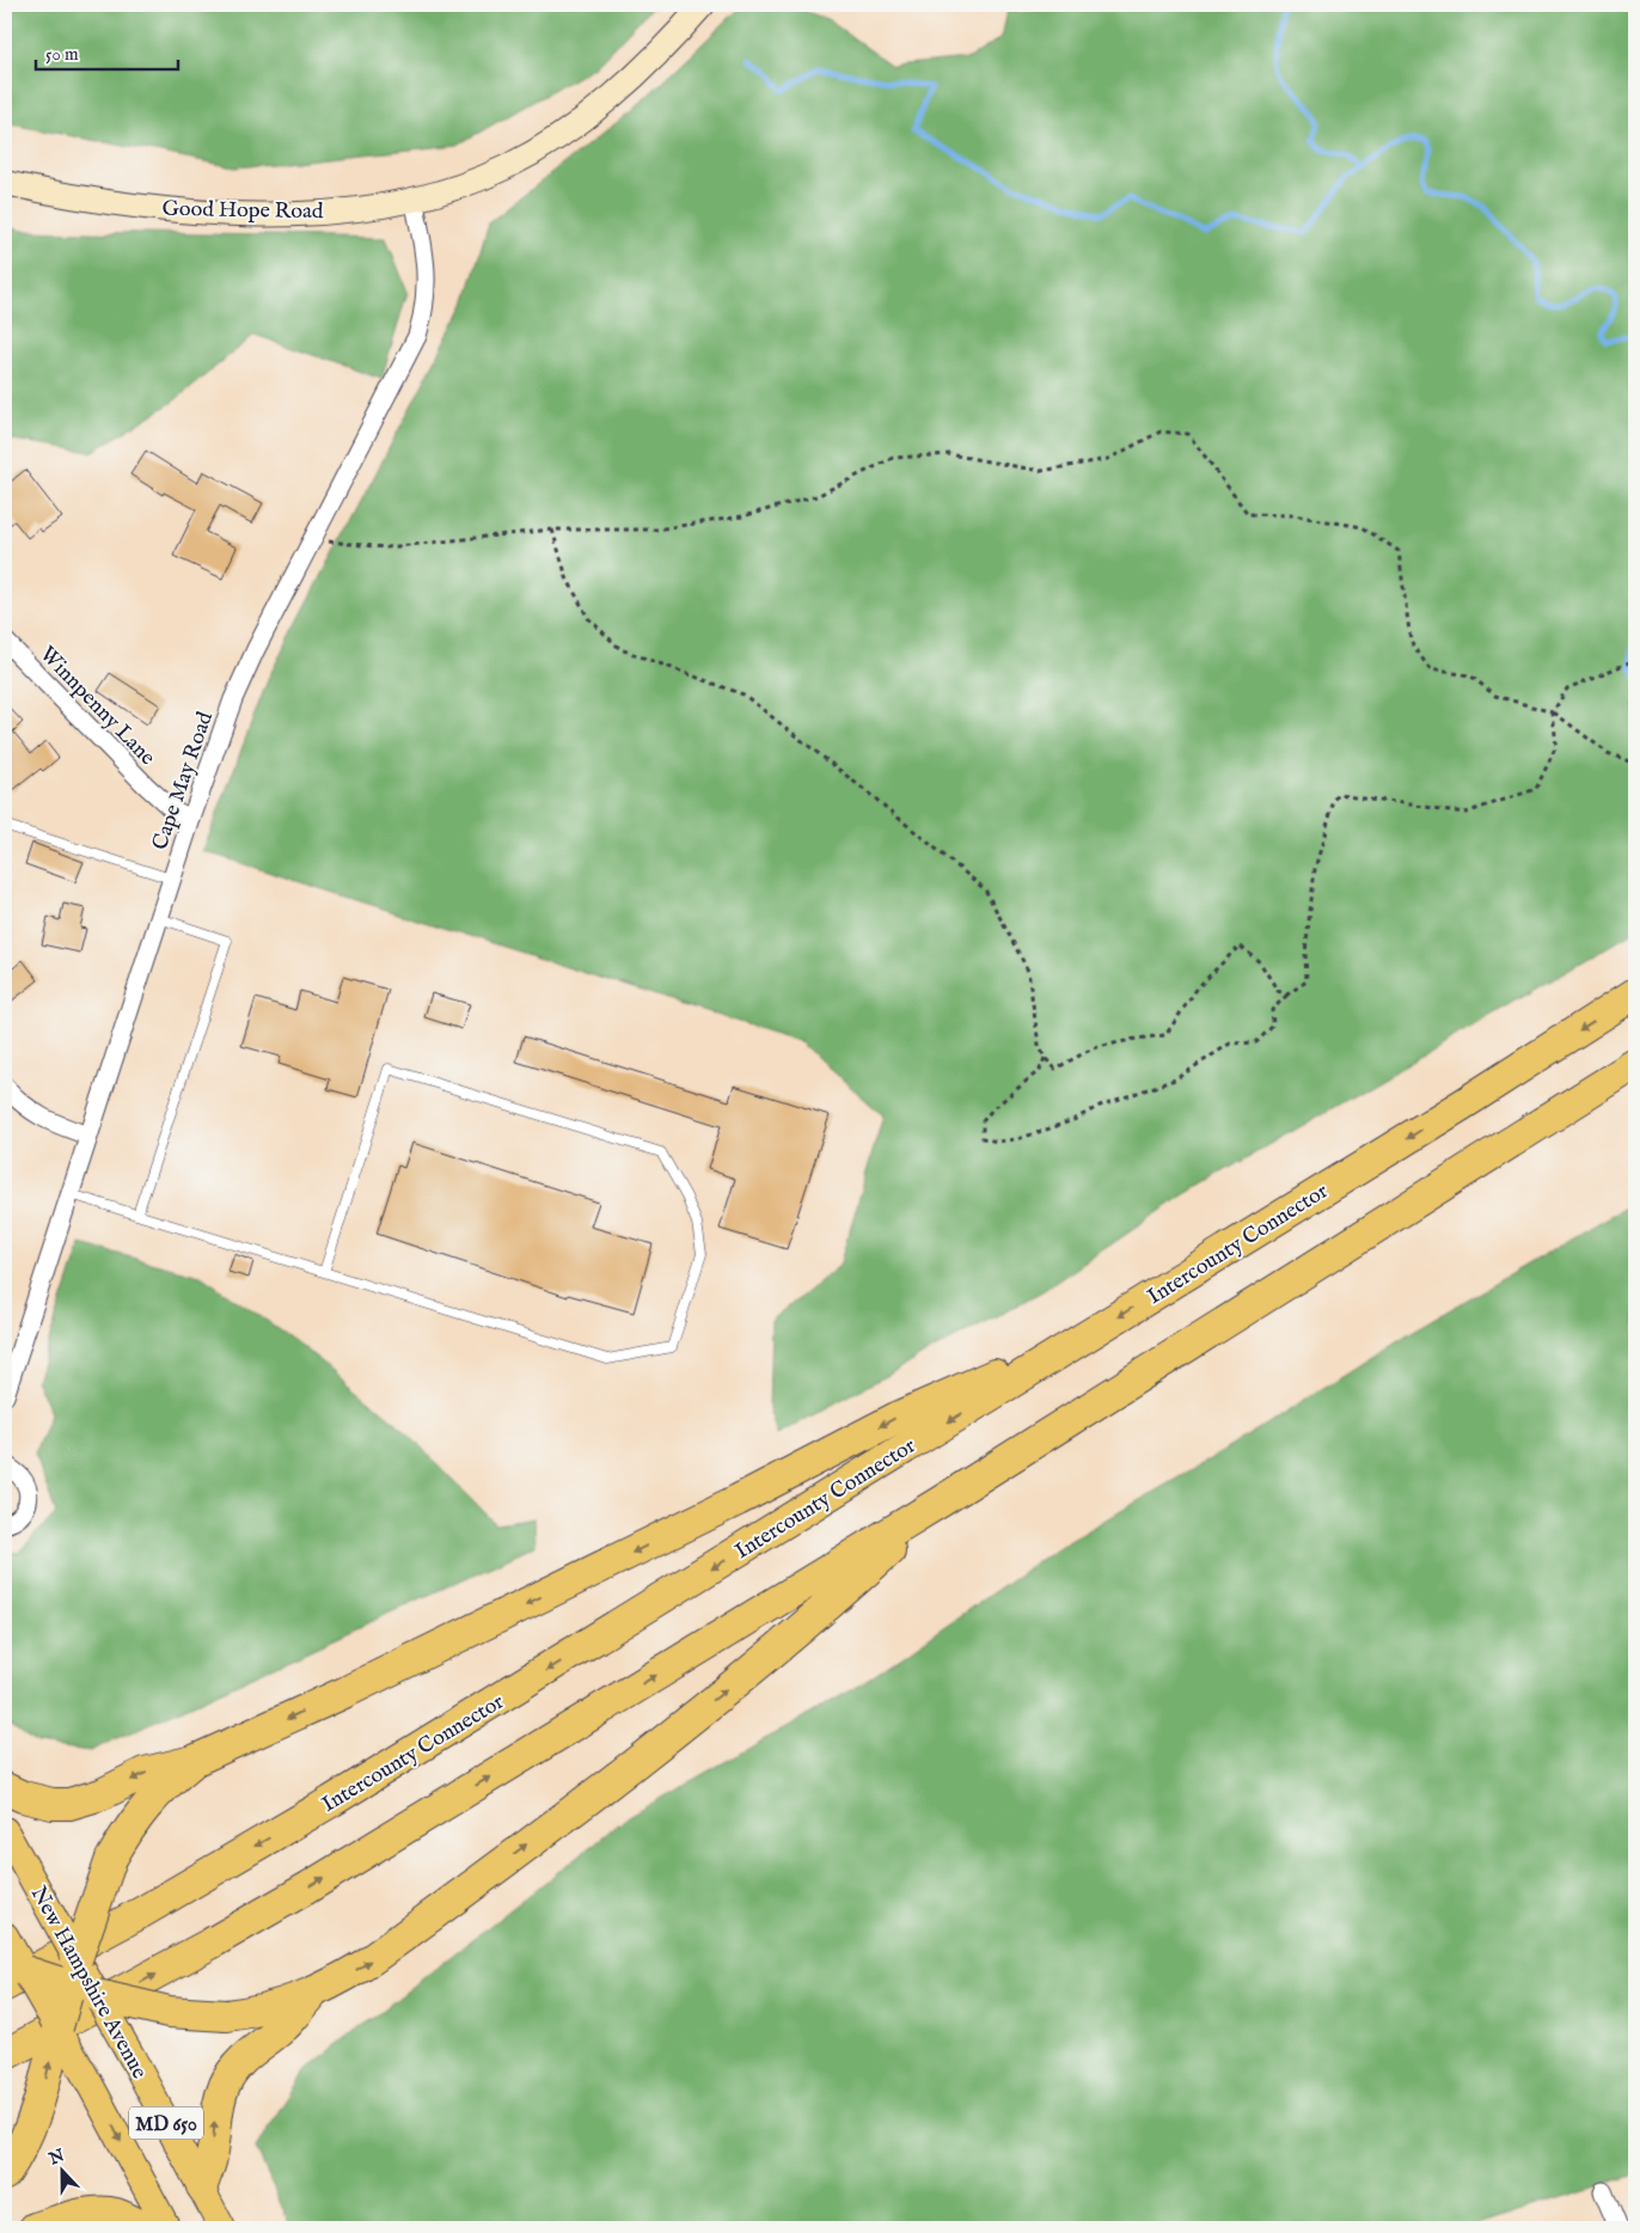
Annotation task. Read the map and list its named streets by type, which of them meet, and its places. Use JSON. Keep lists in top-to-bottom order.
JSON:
{
  "streets": {
    "highway": ["Intercounty Connector"],
    "main road": ["New Hampshire Avenue", "MD 650"],
    "street": ["Good Hope Road", "Winnpenny Lane", "Cape May Road"]
  },
  "crossings": [
    ["Good Hope Road", "Cape May Road"],
    ["Winnpenny Lane", "Cape May Road"],
    ["Intercounty Connector", "MD 650"]
  ],
  "scale_bar": "50 m",
  "north": "top"
}
